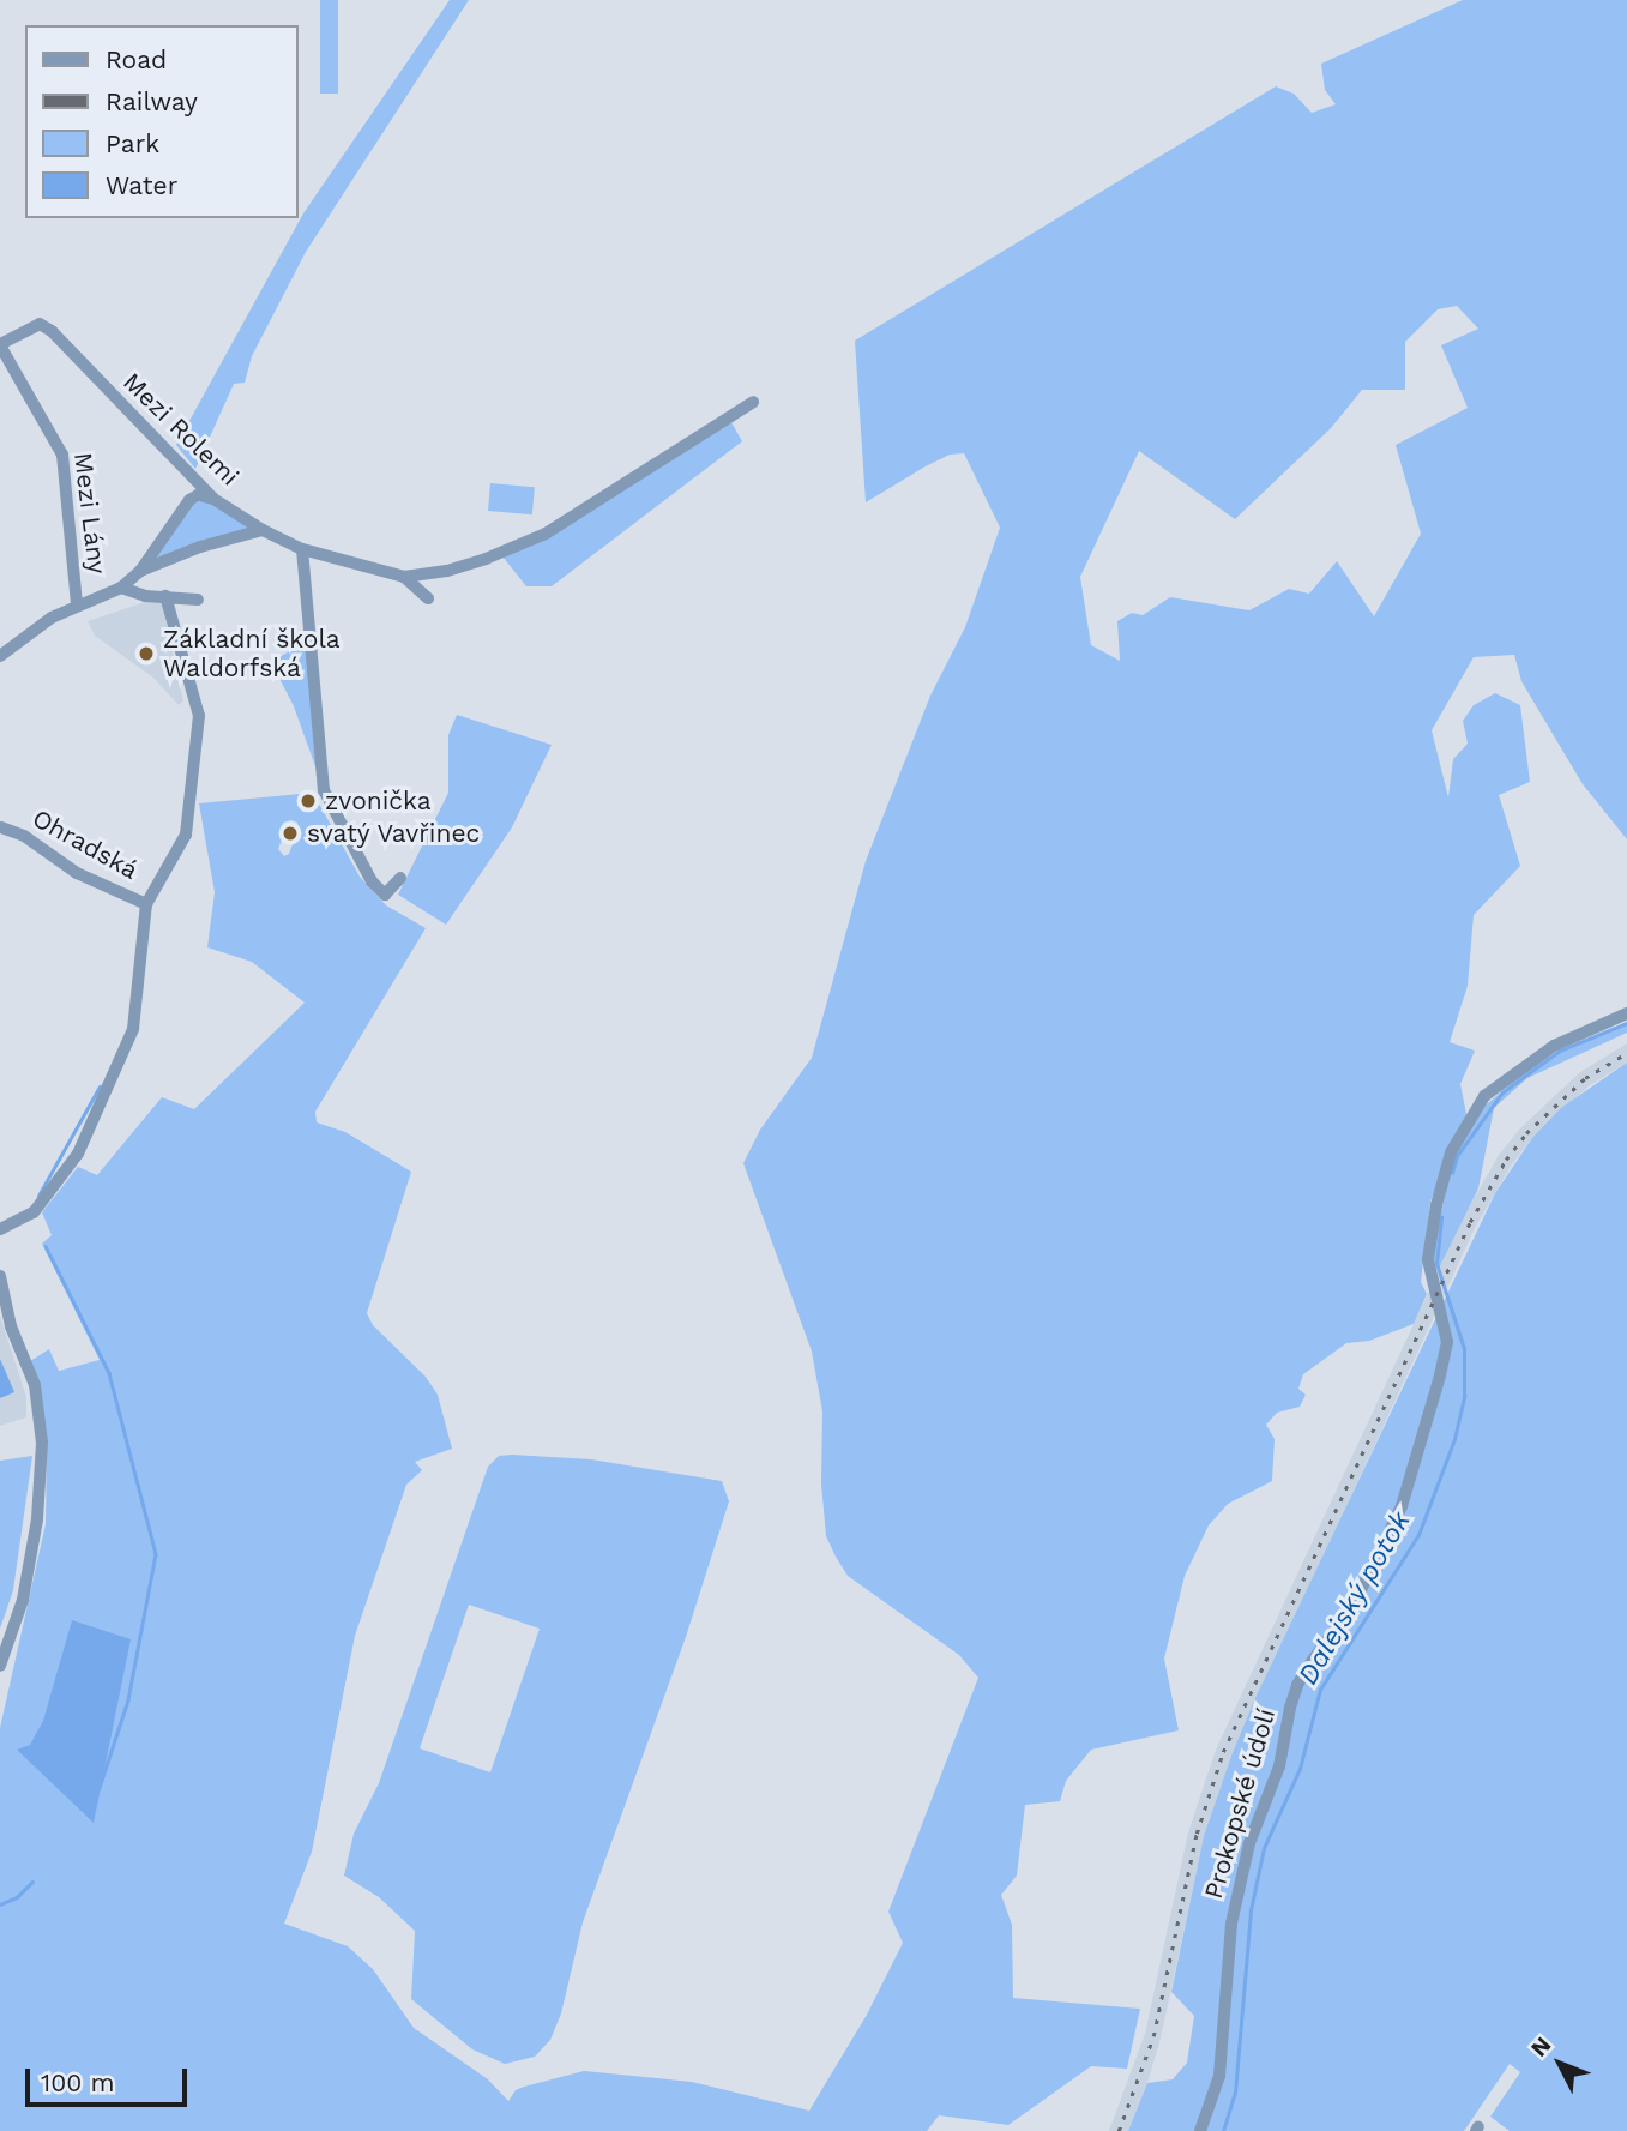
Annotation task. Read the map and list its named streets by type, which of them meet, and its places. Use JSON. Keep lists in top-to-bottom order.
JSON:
{
  "streets": {
    "street": [
      "Mezi Rolemi",
      "Mezi Lány",
      "Ohradská",
      "Prokopské údolí"
    ]
  },
  "crossings": [
    ["Mezi Rolemi", "Mezi Lány"]
  ],
  "water": ["Dalejský potok"],
  "places": ["Základní škola Waldorfská", "zvonička", "svatý Vavřinec"],
  "legend": [
    "Road",
    "Railway",
    "Park",
    "Water"
  ],
  "scale_bar": "100 m",
  "north": "top left"
}
